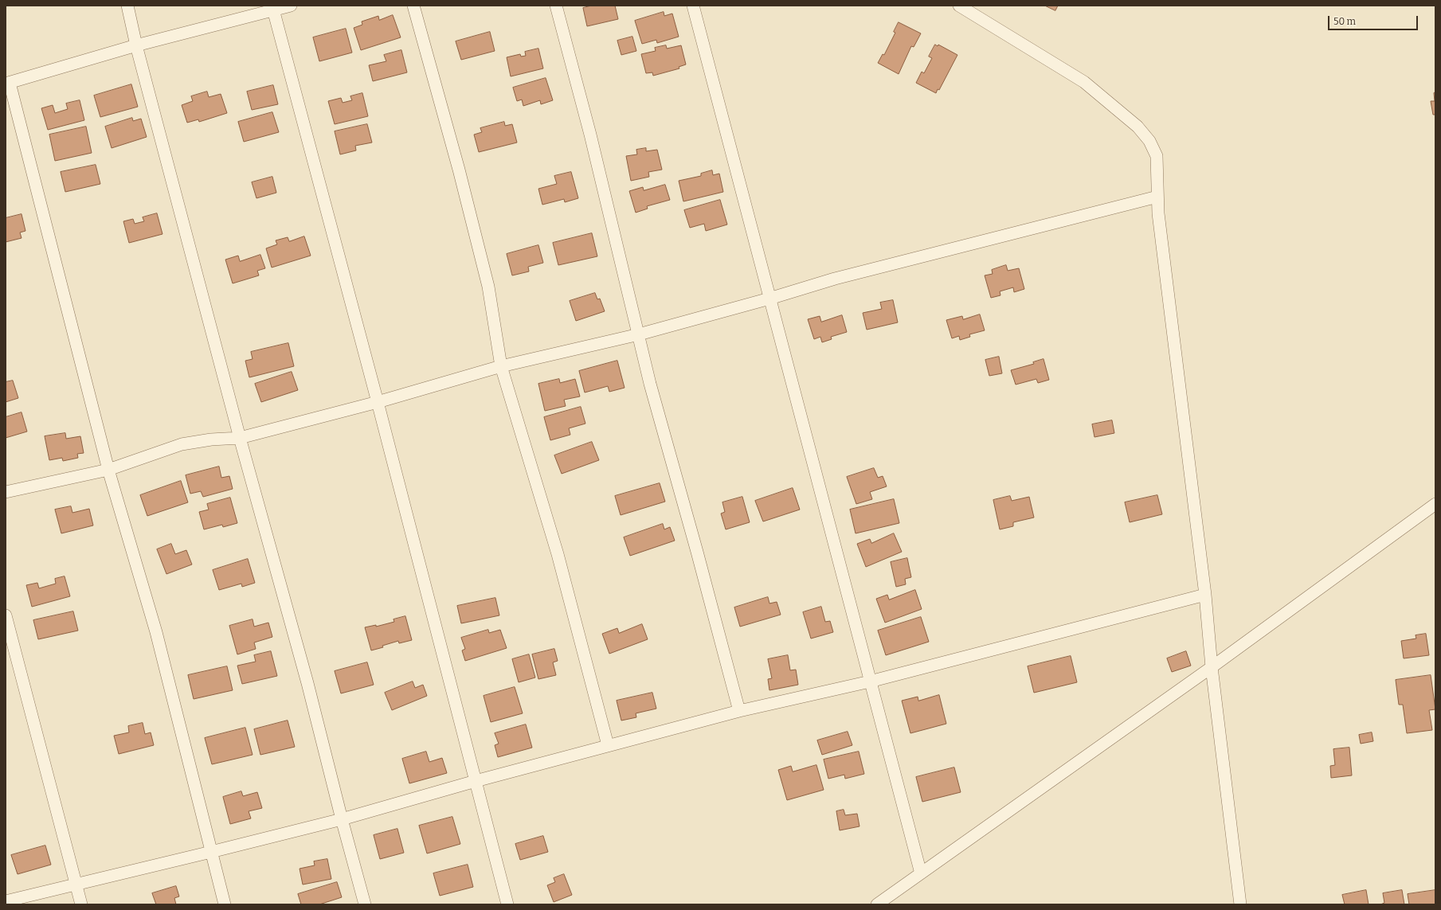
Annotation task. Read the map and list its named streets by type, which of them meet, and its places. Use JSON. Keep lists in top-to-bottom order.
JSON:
{
  "scale_bar": "50 m"
}
